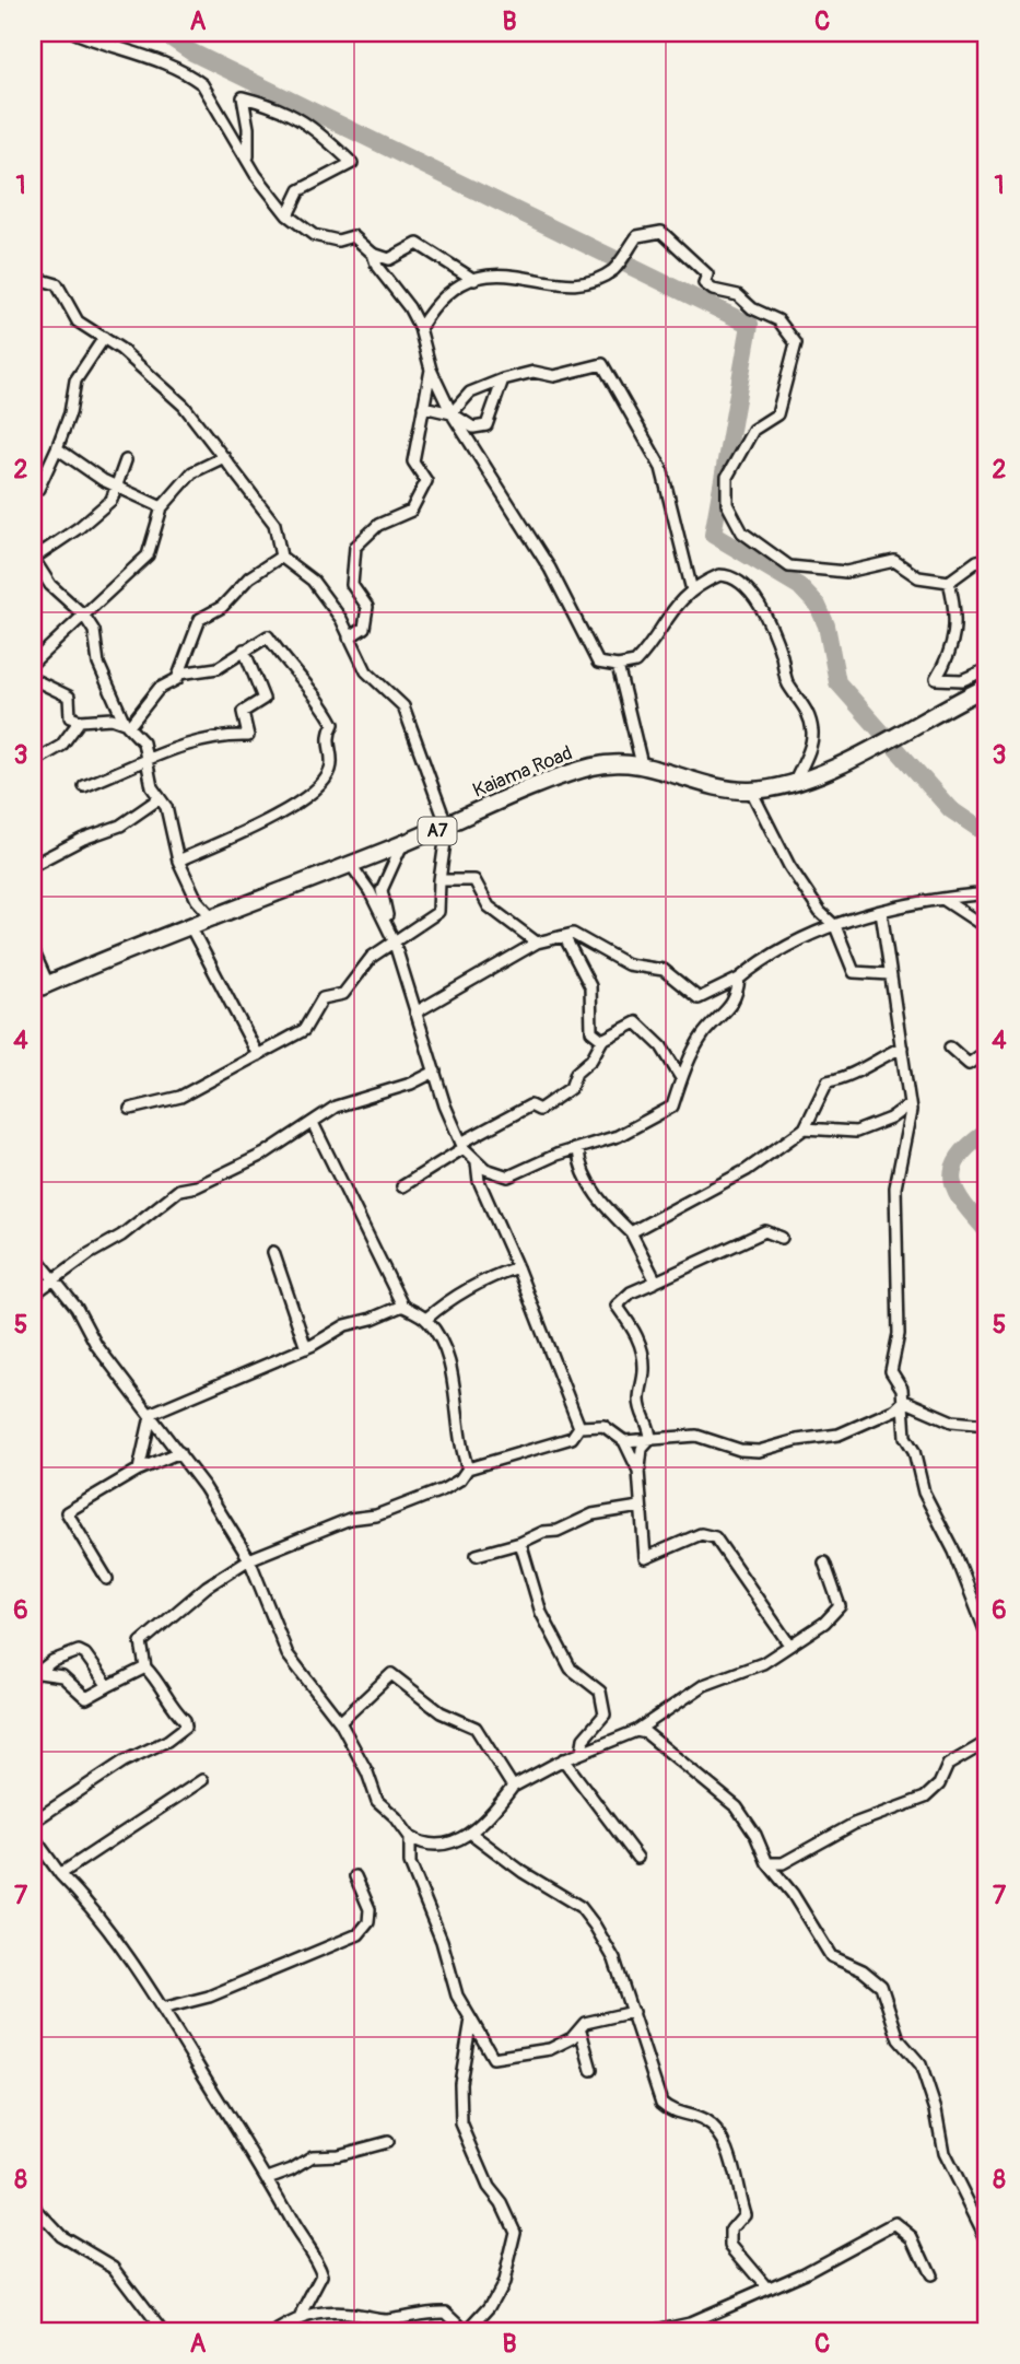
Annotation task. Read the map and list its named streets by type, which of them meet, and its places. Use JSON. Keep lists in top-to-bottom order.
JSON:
{
  "streets": {
    "highway": ["Kaiama Road", "A7"]
  },
  "grid": {
    "columns": ["A", "B", "C"],
    "rows": [
      "1",
      "2",
      "3",
      "4",
      "5",
      "6",
      "7",
      "8"
    ]
  }
}
